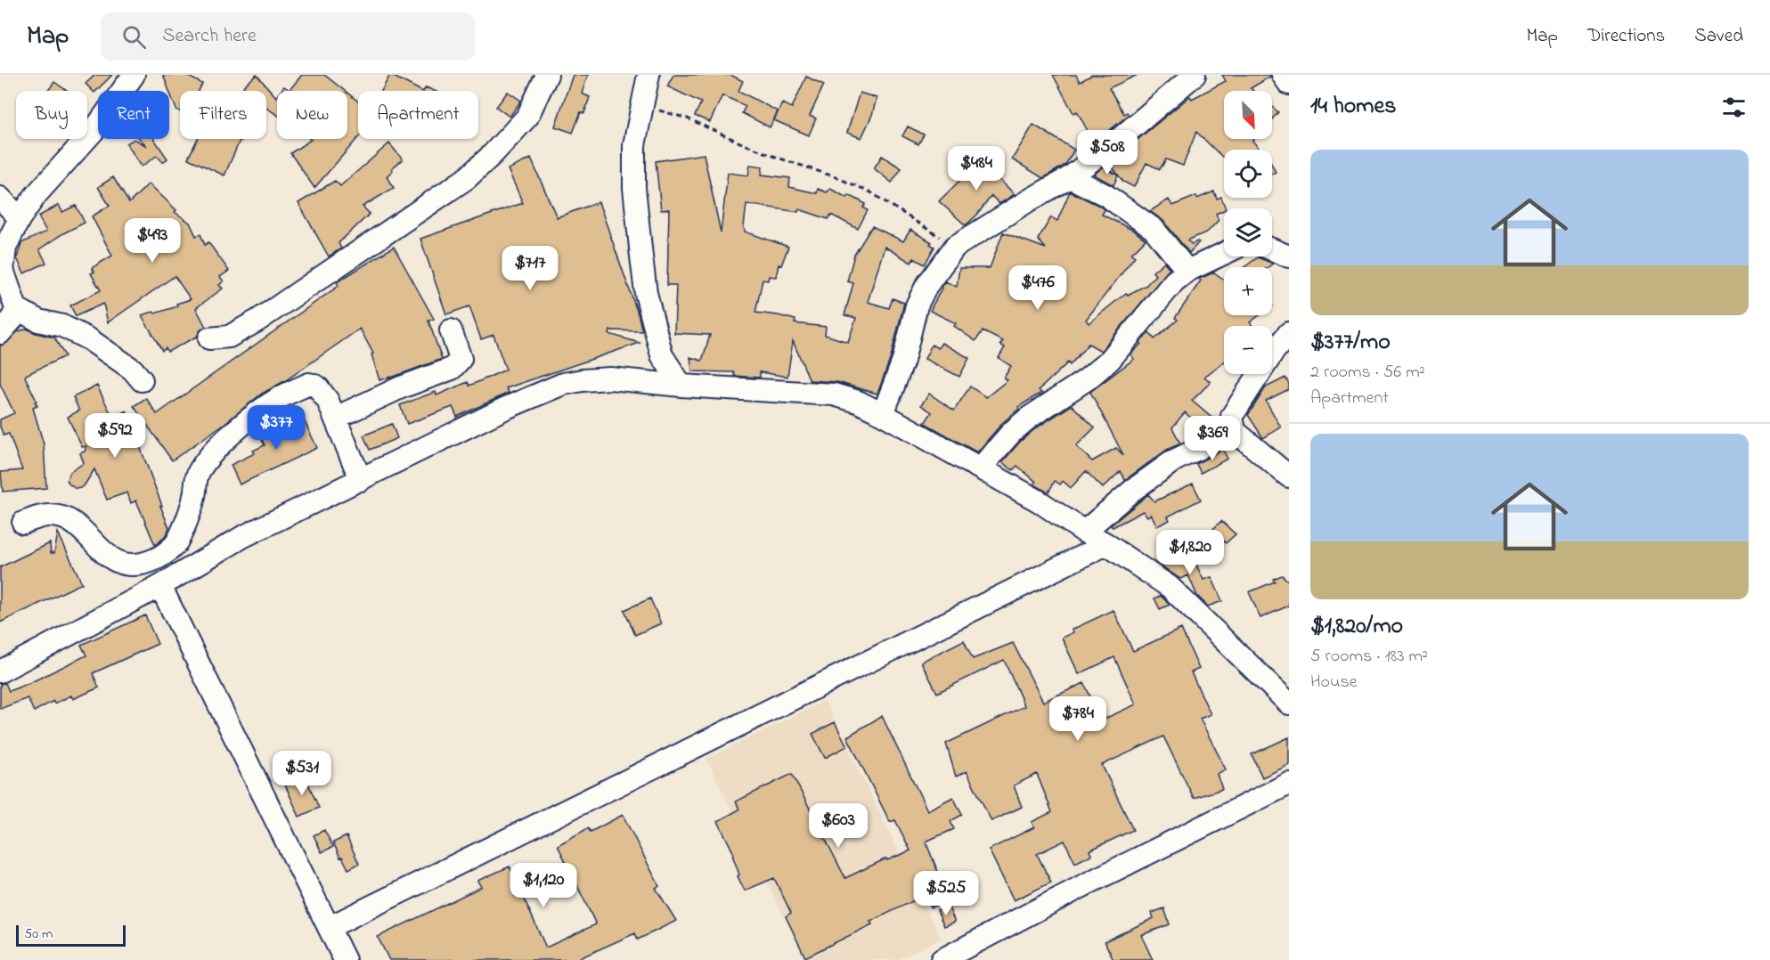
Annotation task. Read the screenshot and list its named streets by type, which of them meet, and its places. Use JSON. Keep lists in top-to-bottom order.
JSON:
{
  "scale_bar": "50 m",
  "north": "bottom right",
  "page": {
    "header": "Map",
    "search": "Search here",
    "nav": ["Map", "Directions", "Saved"],
    "heading": "14 homes",
    "map_buttons": ["+", "−"],
    "chip": [
      "Buy",
      "Rent",
      "Filters",
      "New",
      "Apartment"
    ],
    "price": [
      "$508",
      "$484",
      "$493",
      "$717",
      "$476",
      "$377",
      "$592",
      "$369",
      "$1,820",
      "$784",
      "$531",
      "$603",
      "$1,120",
      "$525"
    ],
    "list": [
      {
        "name": "$377/mo",
        "note": "2 rooms · 56 m² · Apartment"
      },
      {
        "name": "$1,820/mo",
        "note": "5 rooms · 183 m² · House"
      }
    ],
    "scale": "50 m"
  }
}
